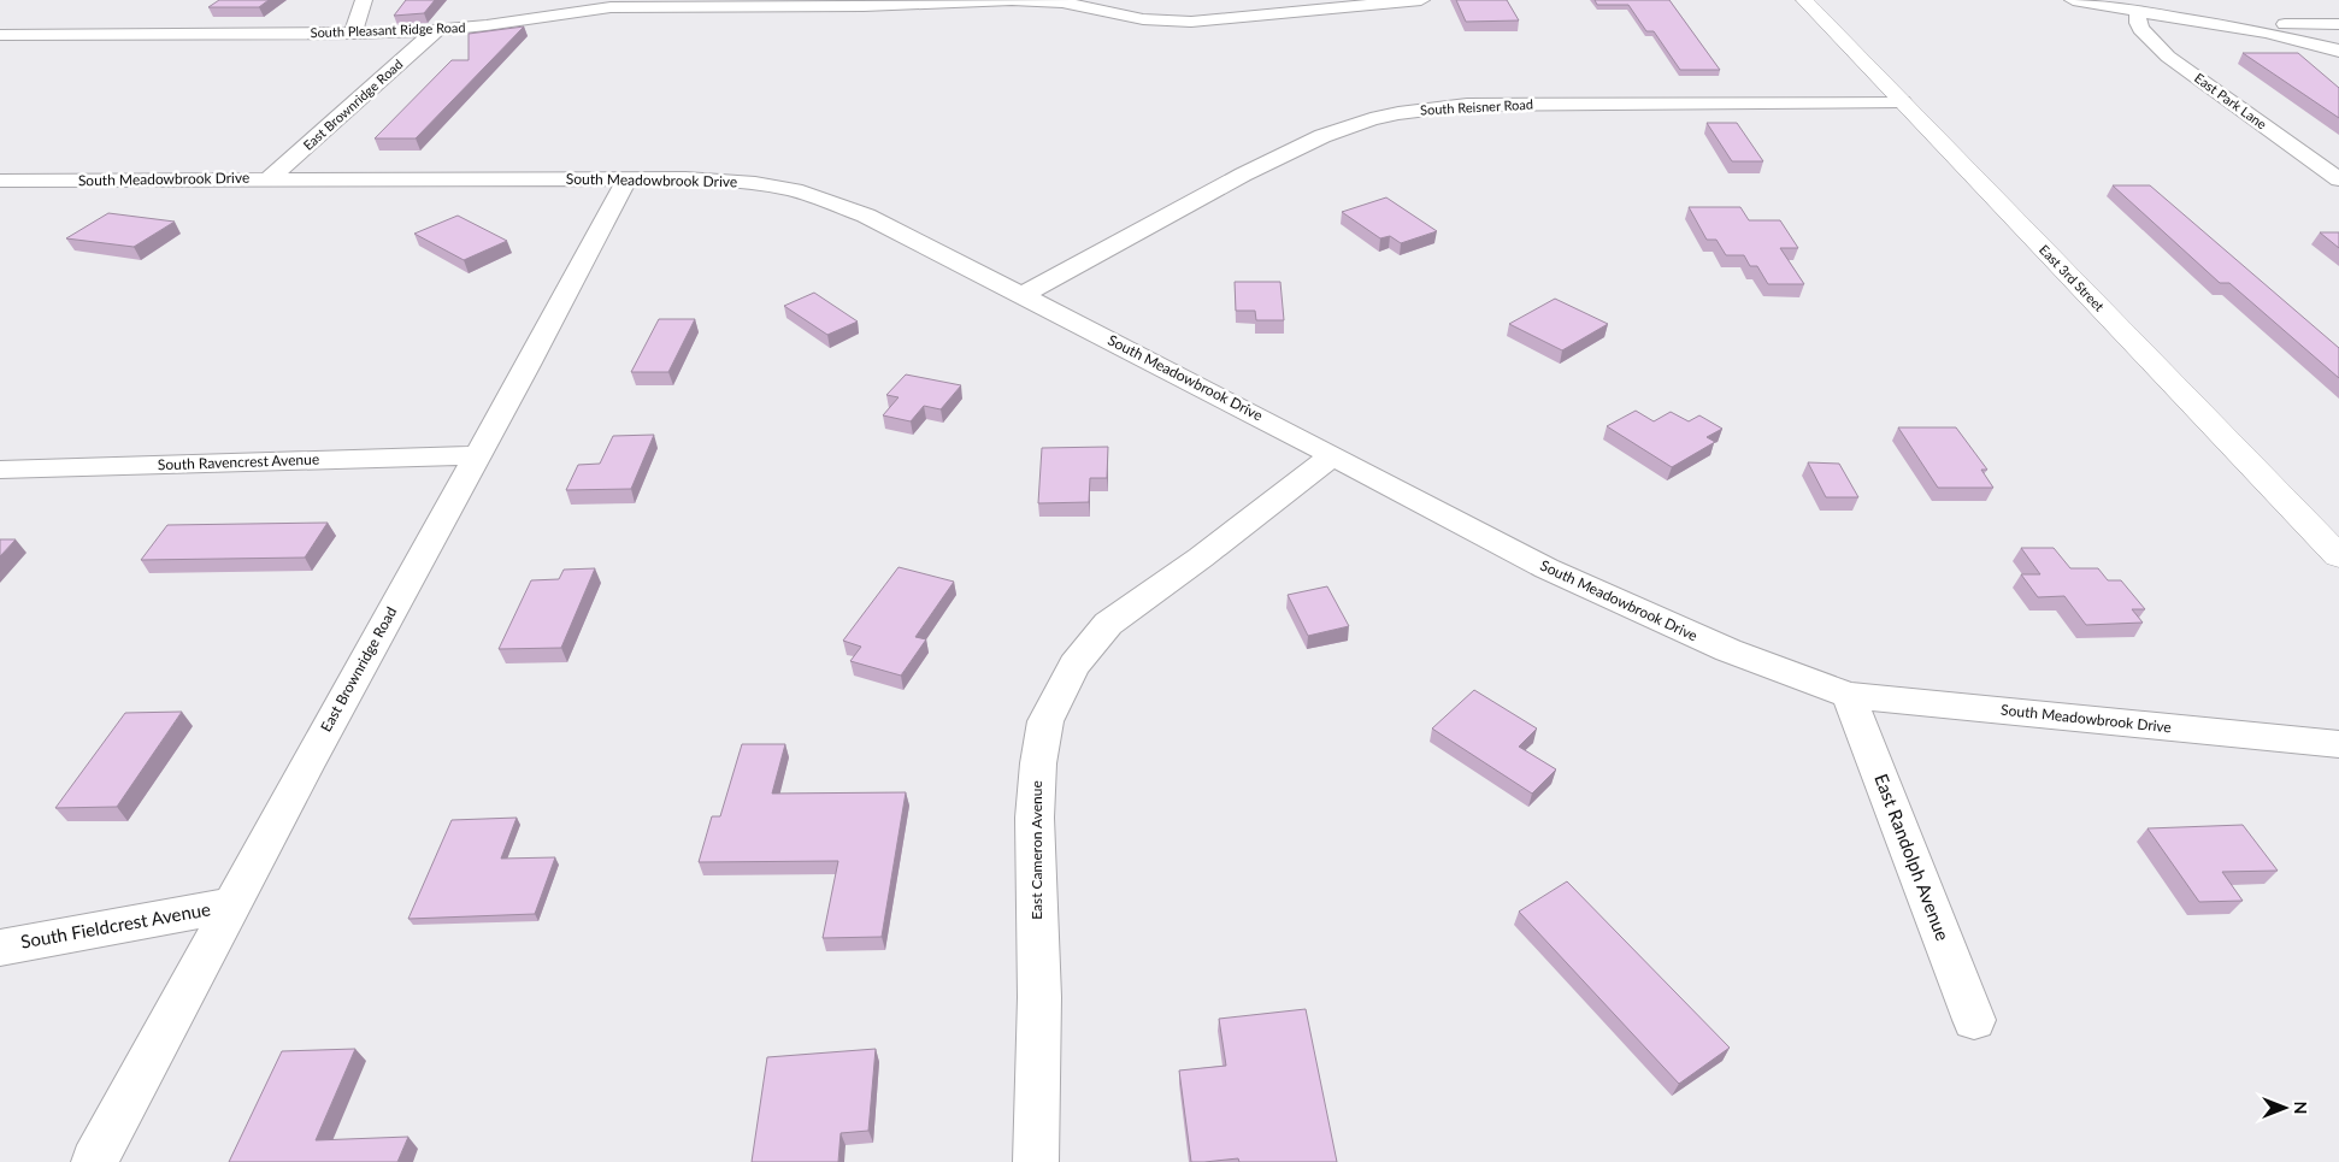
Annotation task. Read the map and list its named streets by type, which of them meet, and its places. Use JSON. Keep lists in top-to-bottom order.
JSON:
{
  "streets": {
    "highway": ["East 3rd Street"],
    "street": [
      "South Pleasant Ridge Road",
      "East Park Lane",
      "East Brownridge Road",
      "South Reisner Road",
      "South Meadowbrook Drive",
      "South Ravencrest Avenue",
      "East Cameron Avenue",
      "East Randolph Avenue",
      "South Fieldcrest Avenue"
    ]
  },
  "crossings": [
    ["South Pleasant Ridge Road", "East Brownridge Road"],
    ["East Brownridge Road", "South Meadowbrook Drive"],
    ["East Brownridge Road", "South Ravencrest Avenue"],
    ["East Brownridge Road", "South Fieldcrest Avenue"],
    ["South Reisner Road", "South Meadowbrook Drive"],
    ["South Reisner Road", "East 3rd Street"],
    ["South Meadowbrook Drive", "East Cameron Avenue"],
    ["South Meadowbrook Drive", "East Randolph Avenue"]
  ],
  "north": "right"
}
